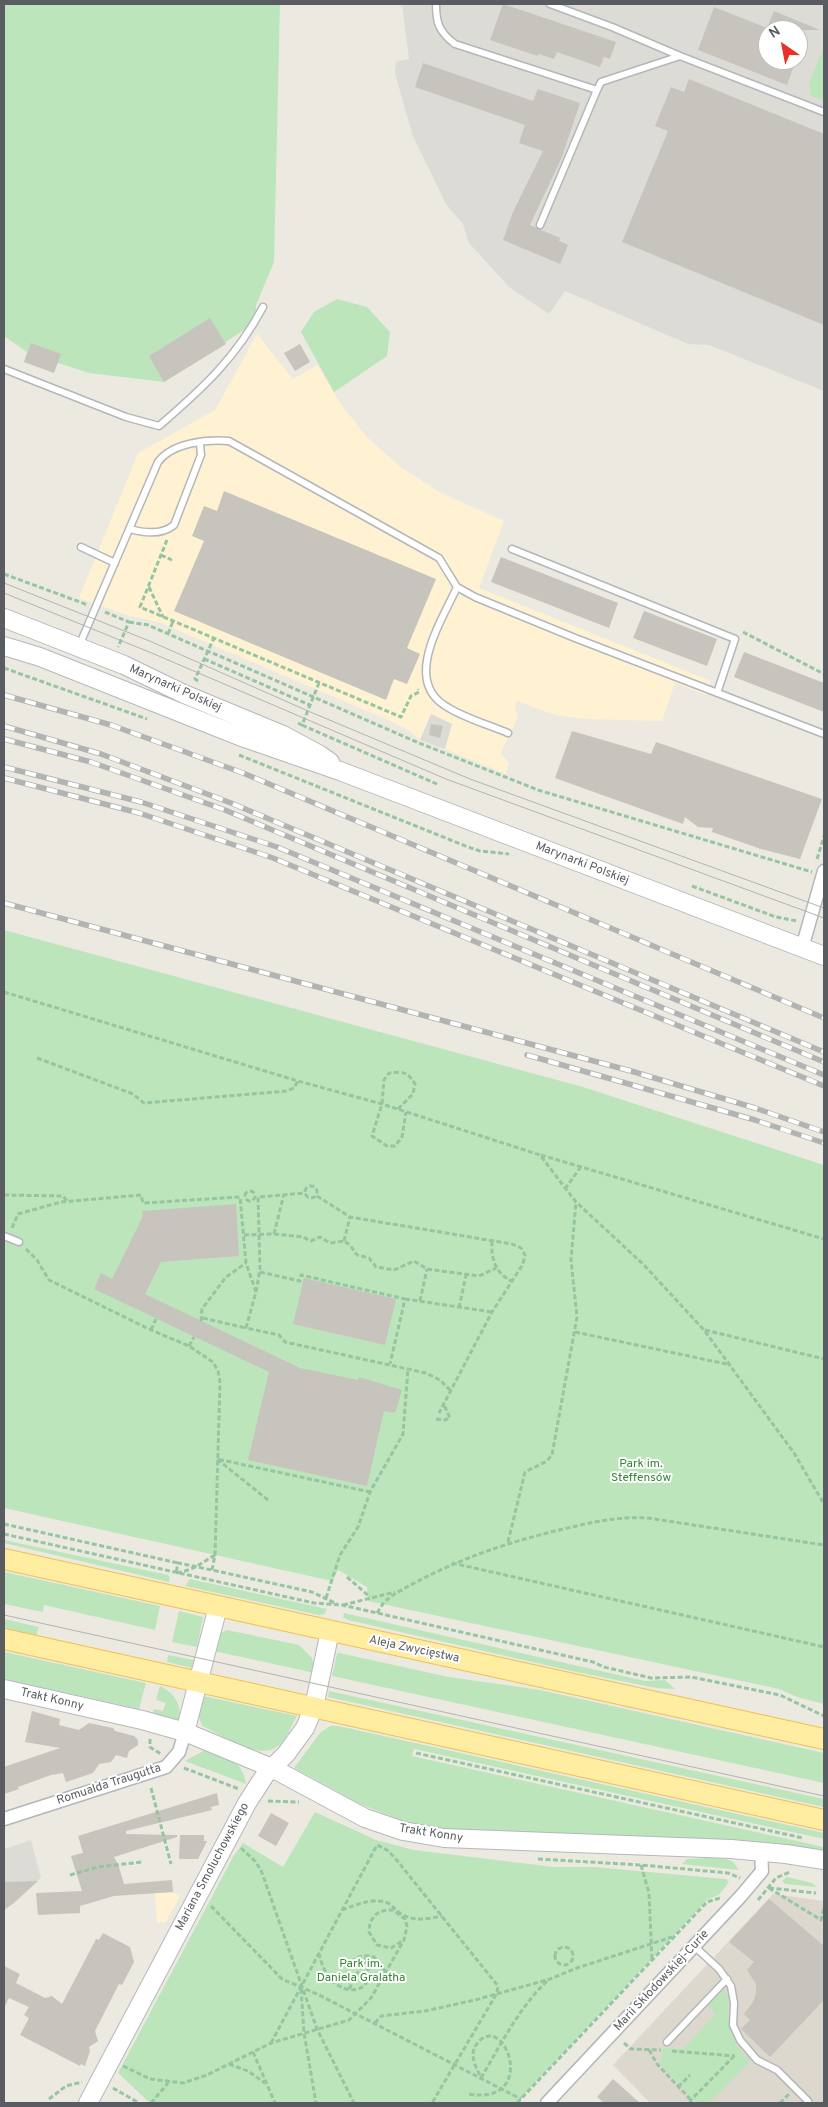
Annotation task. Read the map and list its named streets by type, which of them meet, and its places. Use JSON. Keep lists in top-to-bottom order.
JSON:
{
  "streets": {
    "main road": ["Aleja Zwycięstwa"],
    "street": [
      "Marynarki Polskiej",
      "Trakt Konny",
      "Romualda Traugutta",
      "Mariana Smoluchowskiego",
      "Marii Skłodowskiej-Curie"
    ]
  },
  "crossings": [
    ["Aleja Zwycięstwa", "Romualda Traugutta"],
    ["Aleja Zwycięstwa", "Mariana Smoluchowskiego"],
    ["Trakt Konny", "Romualda Traugutta"],
    ["Trakt Konny", "Mariana Smoluchowskiego"],
    ["Trakt Konny", "Marii Skłodowskiej-Curie"]
  ],
  "parks": ["Park im. Steffensów", "Park im. Daniela Gralatha"],
  "north": "top left"
}
